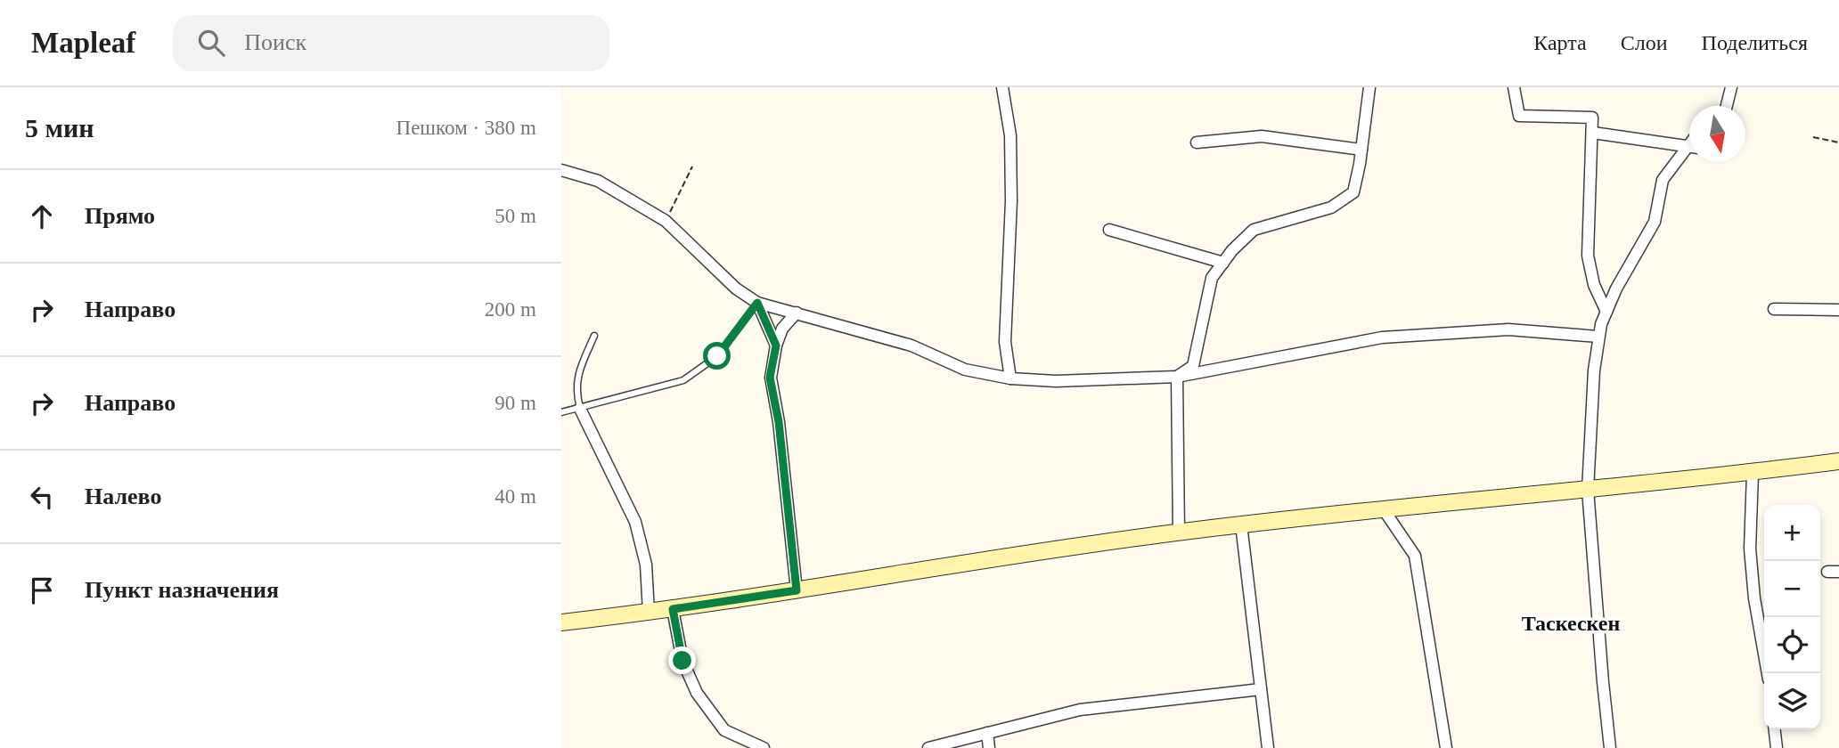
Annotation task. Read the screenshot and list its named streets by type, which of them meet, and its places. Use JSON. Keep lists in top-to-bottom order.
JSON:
{
  "districts": ["Таскескен"],
  "north": "bottom",
  "page": {
    "header": "Mapleaf",
    "search": "Поиск",
    "nav": ["Карта", "Слои", "Поделиться"],
    "heading": ["5 мин", "Пешком · 380 m"],
    "list": [
      ["Прямо", "50 m"],
      ["Направо", "200 m"],
      ["Направо", "90 m"],
      ["Налево", "40 m"],
      "Пункт назначения"
    ],
    "map_buttons": ["+", "−"]
  }
}
